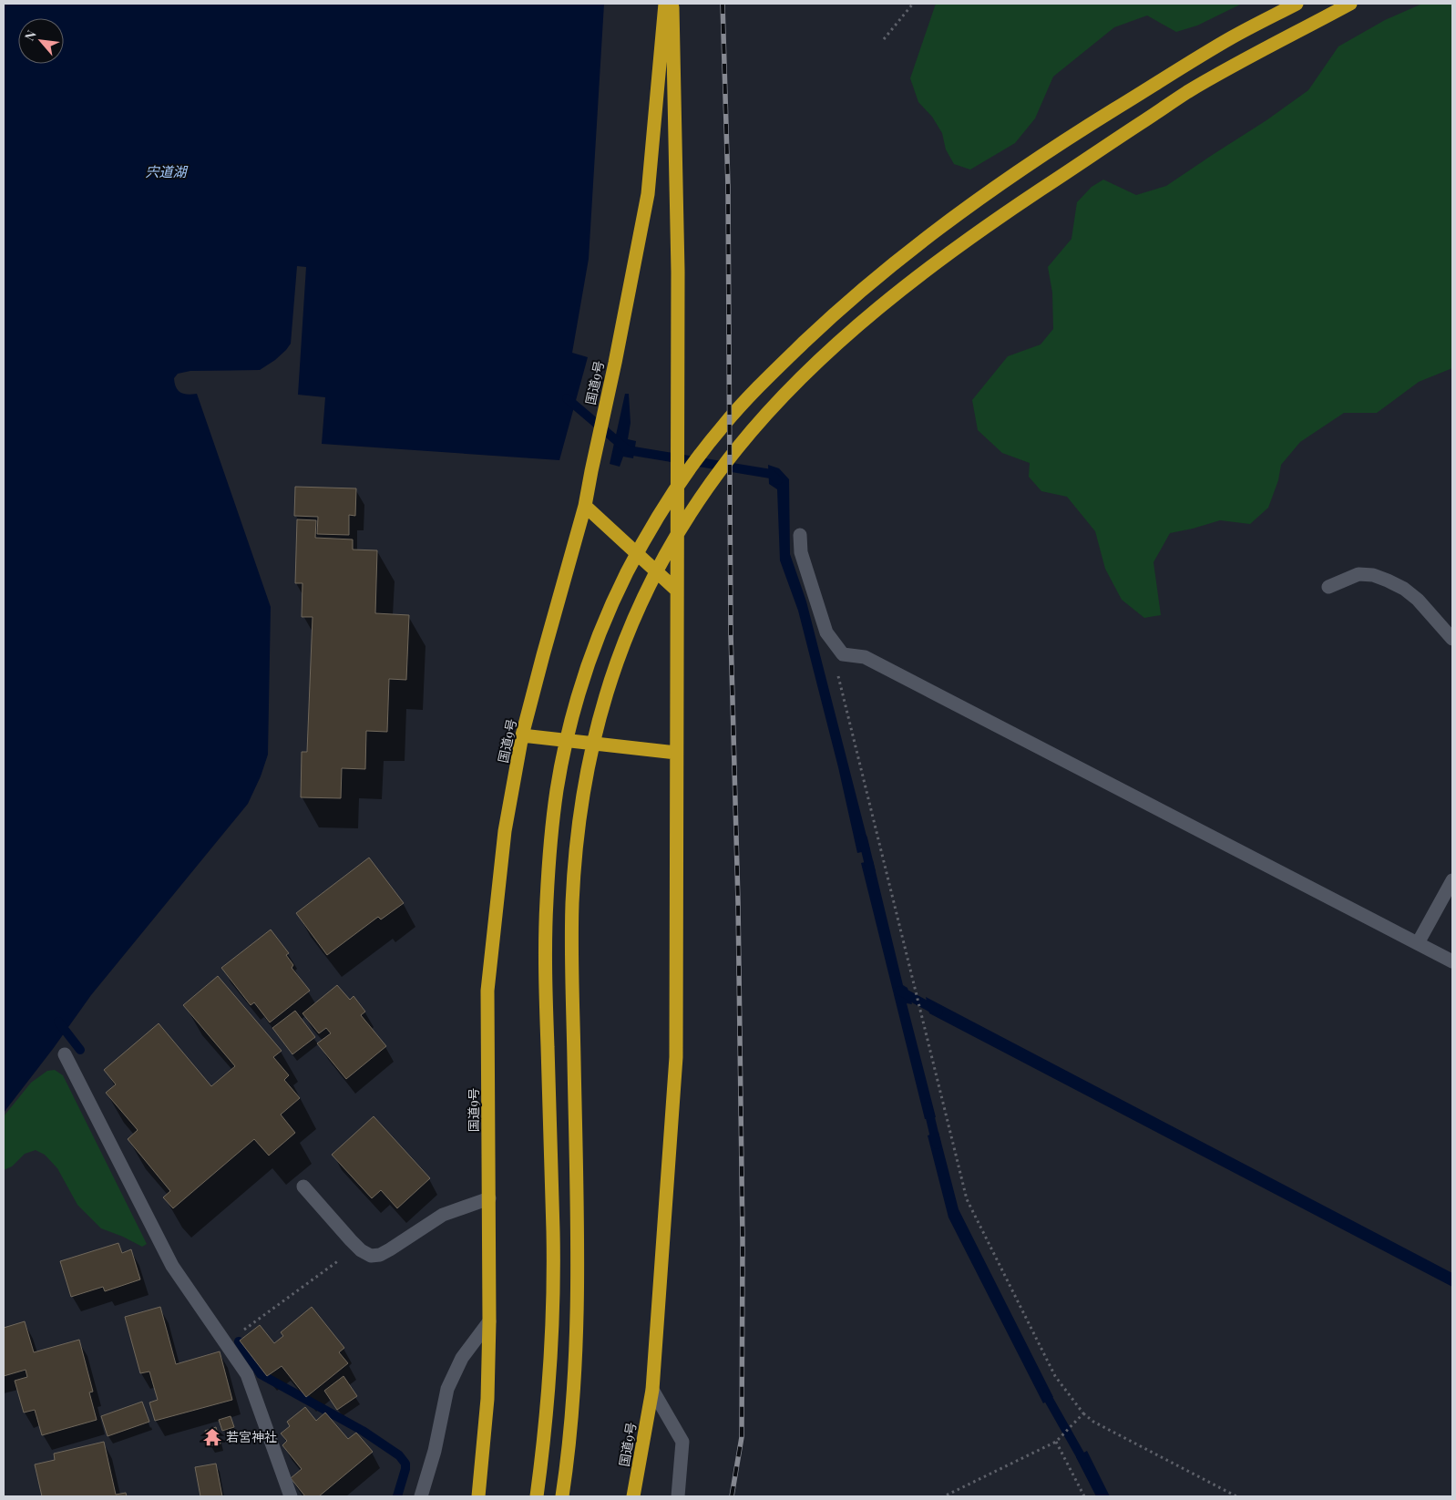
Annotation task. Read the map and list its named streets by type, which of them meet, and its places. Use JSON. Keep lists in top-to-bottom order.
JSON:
{
  "streets": {
    "highway": ["国道9号"]
  },
  "water": ["宍道湖"],
  "places": {
    "temple": ["若宮神社"]
  },
  "north": "top left"
}
